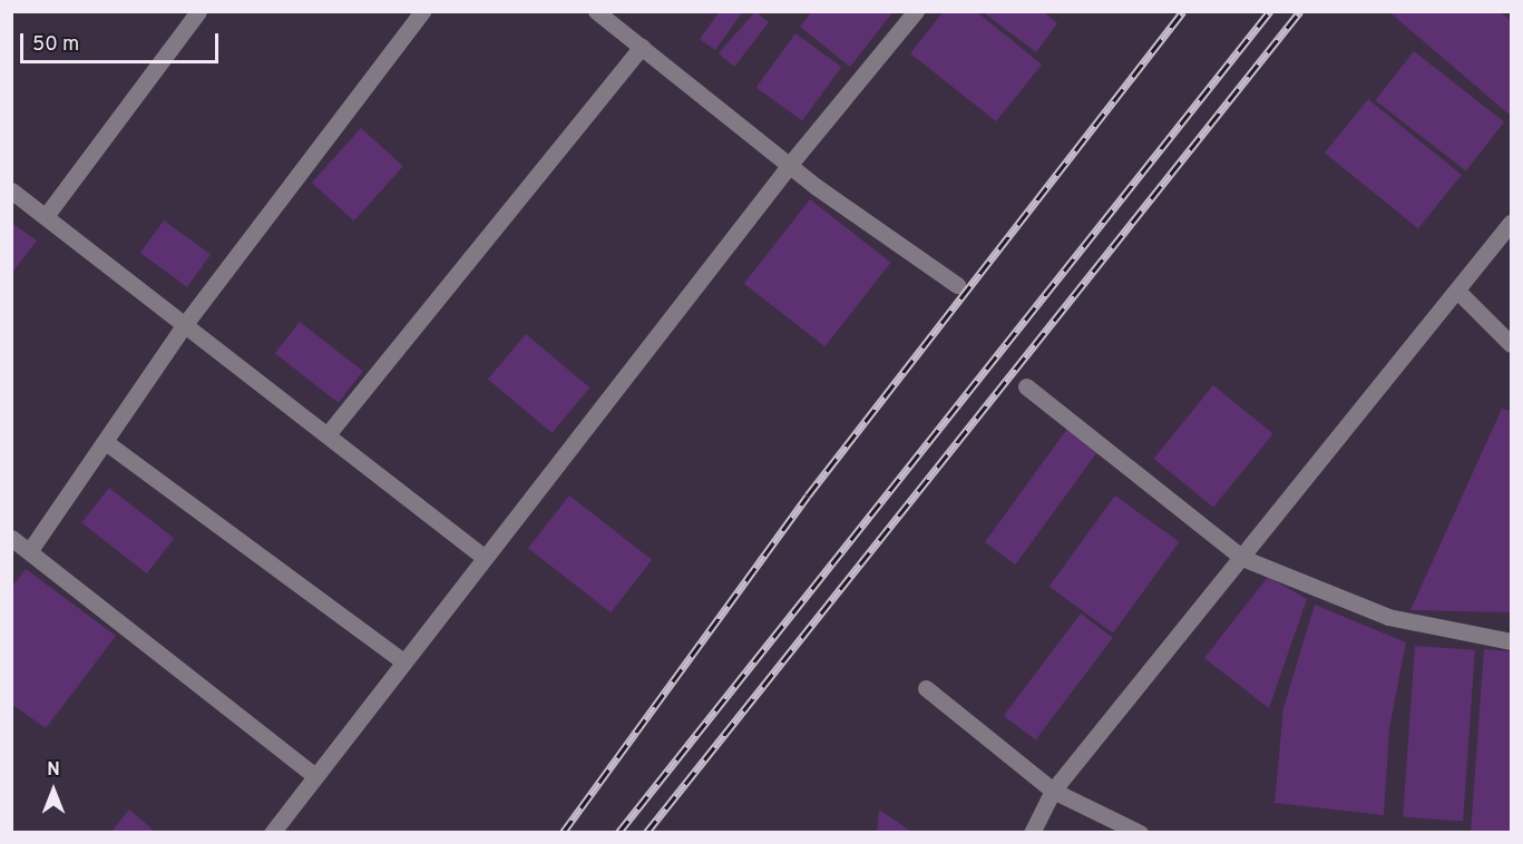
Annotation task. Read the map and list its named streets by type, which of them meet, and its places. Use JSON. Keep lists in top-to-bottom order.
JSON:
{
  "scale_bar": "50 m",
  "north": "top"
}
